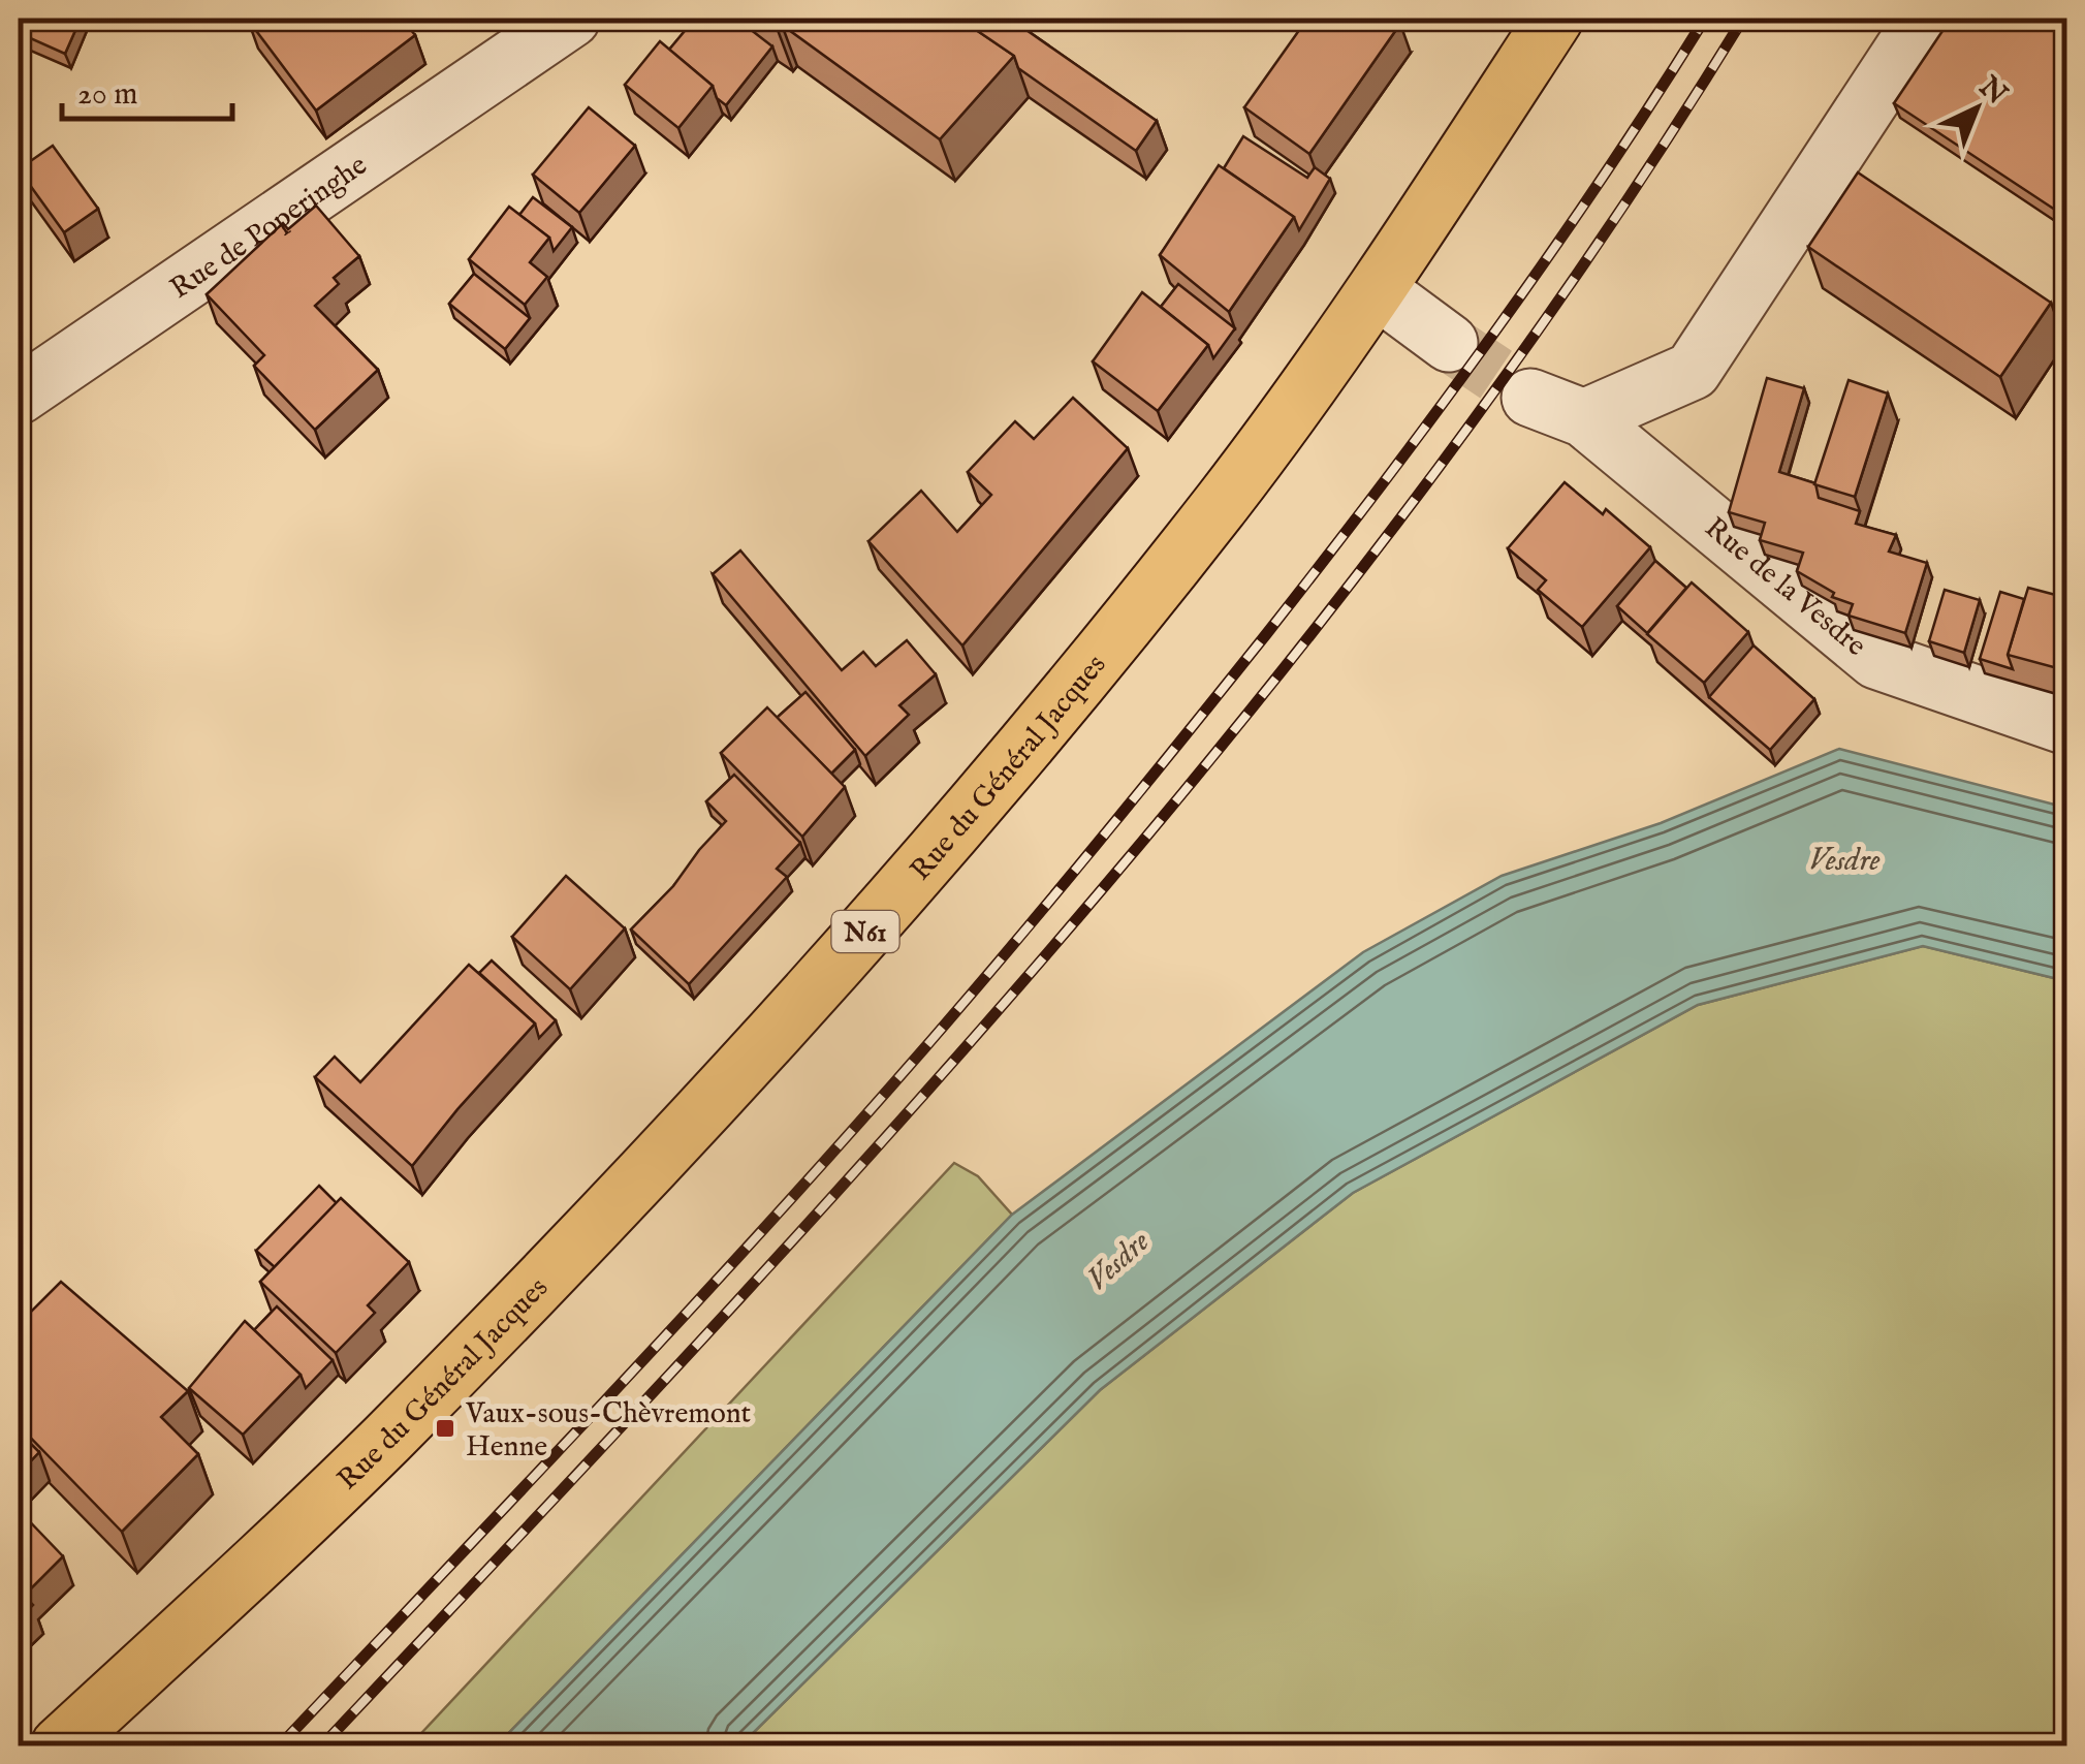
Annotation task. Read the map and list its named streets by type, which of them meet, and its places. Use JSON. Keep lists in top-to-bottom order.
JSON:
{
  "streets": {
    "main road": ["Rue du Général Jacques", "N61"],
    "street": ["Rue de Poperinghe", "Rue de la Vesdre"]
  },
  "water": ["Vesdre"],
  "places": {
    "transit": ["Vaux-sous-Chèvremont Henne"]
  },
  "scale_bar": "20 m",
  "north": "top right"
}
